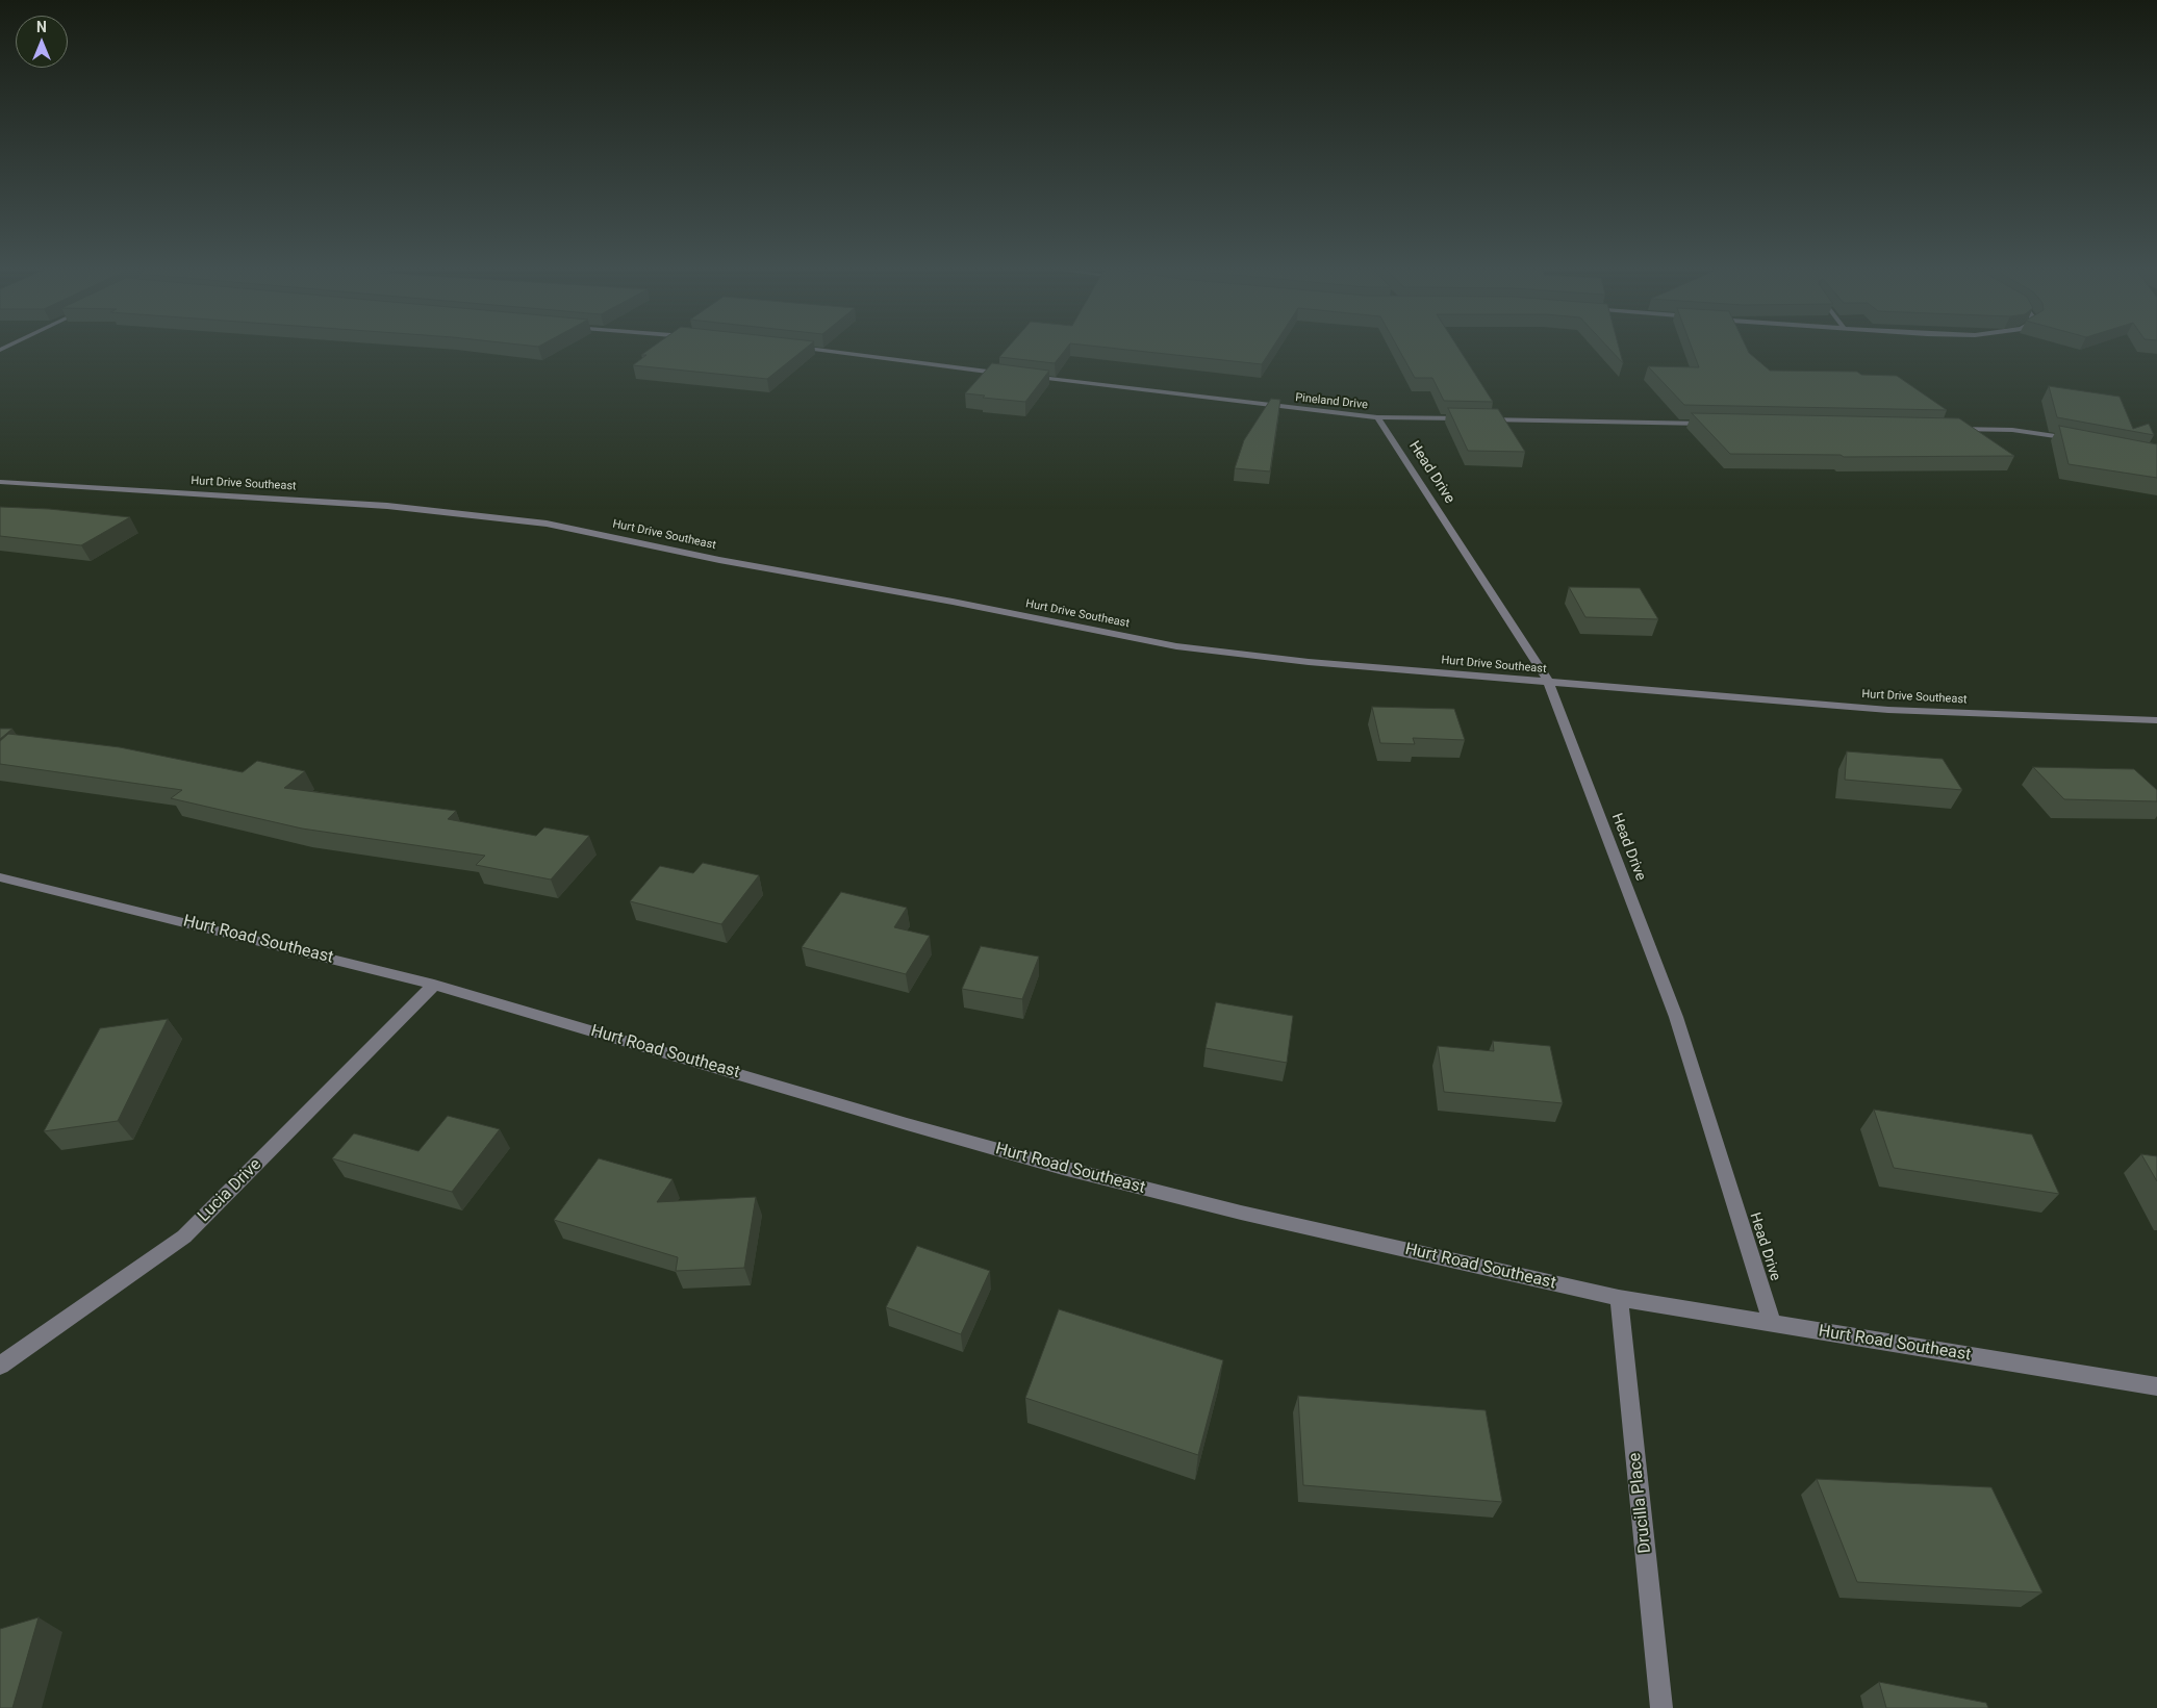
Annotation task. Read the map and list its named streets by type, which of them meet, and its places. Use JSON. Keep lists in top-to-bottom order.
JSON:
{
  "streets": {
    "street": [
      "Pineland Drive",
      "Head Drive",
      "Hurt Drive Southeast",
      "Hurt Road Southeast",
      "Lucia Drive",
      "Drucilla Place"
    ]
  },
  "crossings": [
    ["Pineland Drive", "Head Drive"],
    ["Head Drive", "Hurt Drive Southeast"],
    ["Head Drive", "Hurt Road Southeast"],
    ["Hurt Road Southeast", "Lucia Drive"],
    ["Hurt Road Southeast", "Drucilla Place"]
  ],
  "north": "top"
}
